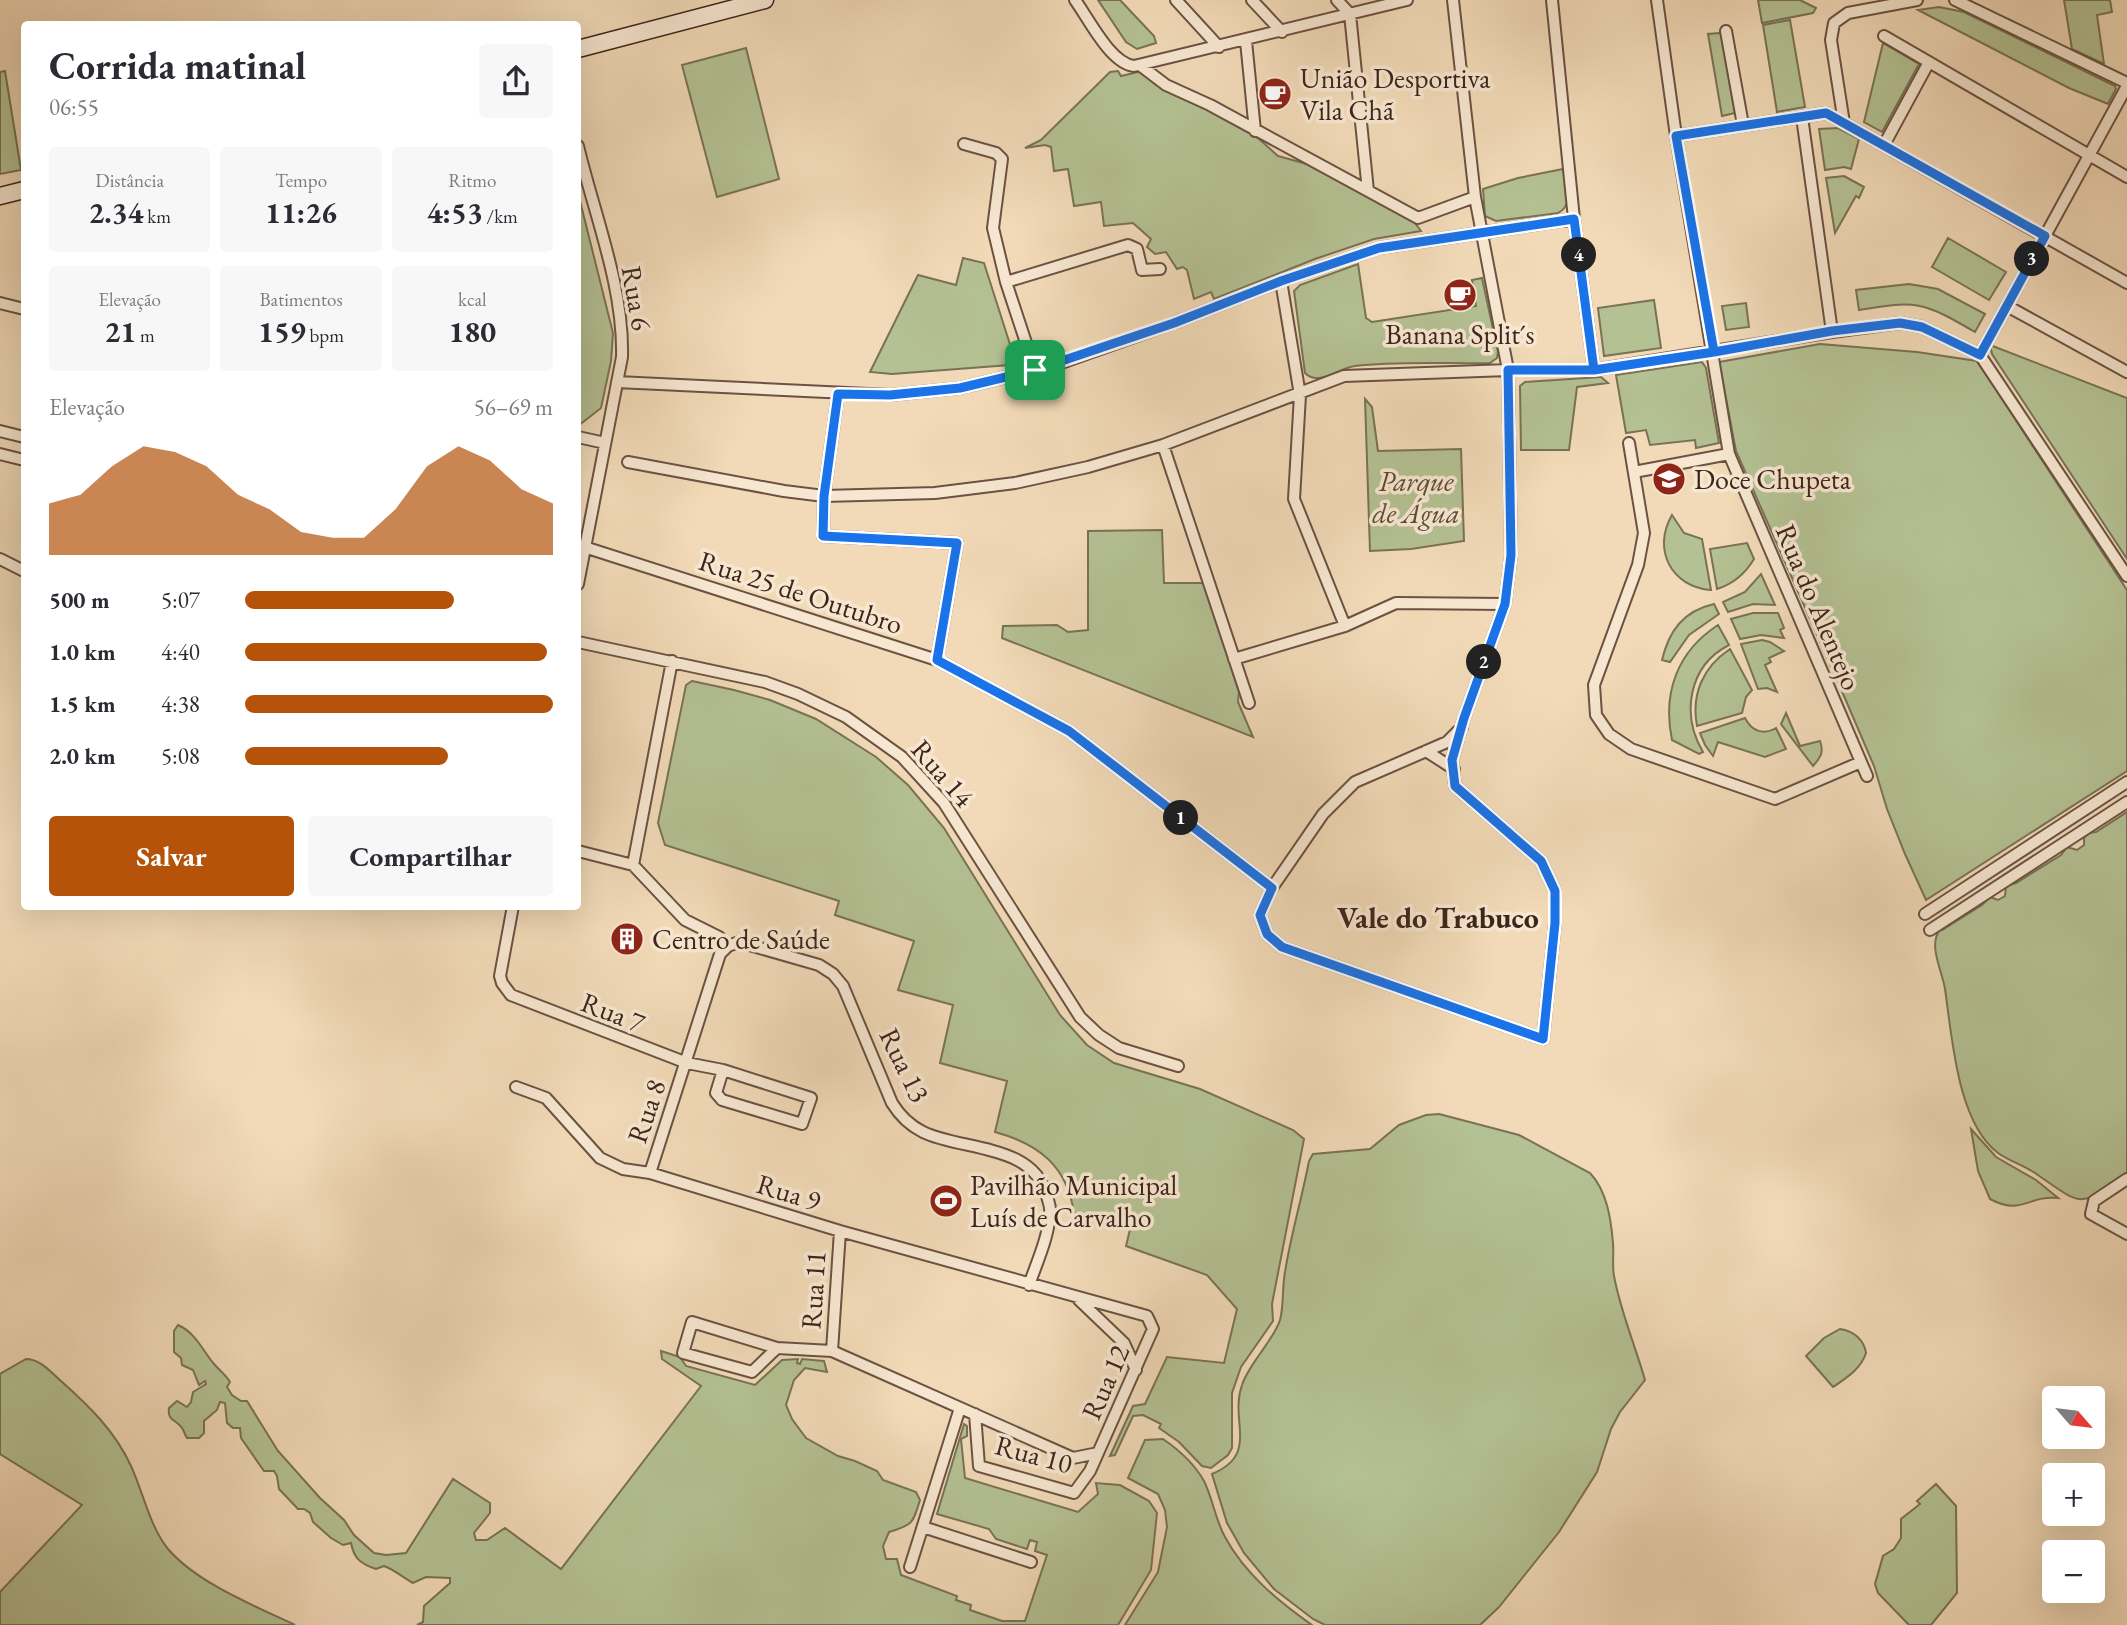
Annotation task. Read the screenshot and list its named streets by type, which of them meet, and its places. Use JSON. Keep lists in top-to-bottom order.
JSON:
{
  "streets": {
    "street": [
      "Rua 6",
      "Rua 25 de Outubro",
      "Rua do Alentejo",
      "Rua 14",
      "Rua 7",
      "Rua 13",
      "Rua 8",
      "Rua 9",
      "Rua 11",
      "Rua 12",
      "Rua 10"
    ]
  },
  "crossings": [
    ["Rua 6", "Rua 25 de Outubro"],
    ["Rua 7", "Rua 8"],
    ["Rua 13", "Rua 8"],
    ["Rua 13", "Rua 9"],
    ["Rua 8", "Rua 9"],
    ["Rua 9", "Rua 11"],
    ["Rua 9", "Rua 12"],
    ["Rua 11", "Rua 10"],
    ["Rua 12", "Rua 10"]
  ],
  "districts": ["Vale do Trabuco"],
  "parks": ["Parque de Água"],
  "places": {
    "cafe": ["União Desportiva Vila Chã", "Banana Split´s"],
    "school or university": ["Doce Chupeta"],
    "building": ["Centro de Saúde"],
    "sports": ["Pavilhão Municipal Luís de Carvalho"]
  },
  "north": "bottom right",
  "page": {
    "heading": ["Corrida matinal", "06:55"],
    "stats": [
      ["Distância", "2.34 km"],
      ["Tempo", "11:26"],
      ["Ritmo", "4:53 /km"],
      ["Elevação", "21 m"],
      ["Batimentos", "159 bpm"],
      ["kcal", "180"]
    ],
    "pins": [
      "4",
      "3",
      "2",
      "1"
    ],
    "chart": ["Elevação", "56–69 m"],
    "list": [
      {
        "name": "500 m",
        "note": "5:07"
      },
      {
        "name": "1.0 km",
        "note": "4:40"
      },
      {
        "name": "1.5 km",
        "note": "4:38"
      },
      {
        "name": "2.0 km",
        "note": "5:08"
      }
    ],
    "buttons": ["Salvar", "Compartilhar"],
    "map_buttons": ["+", "−"]
  }
}
